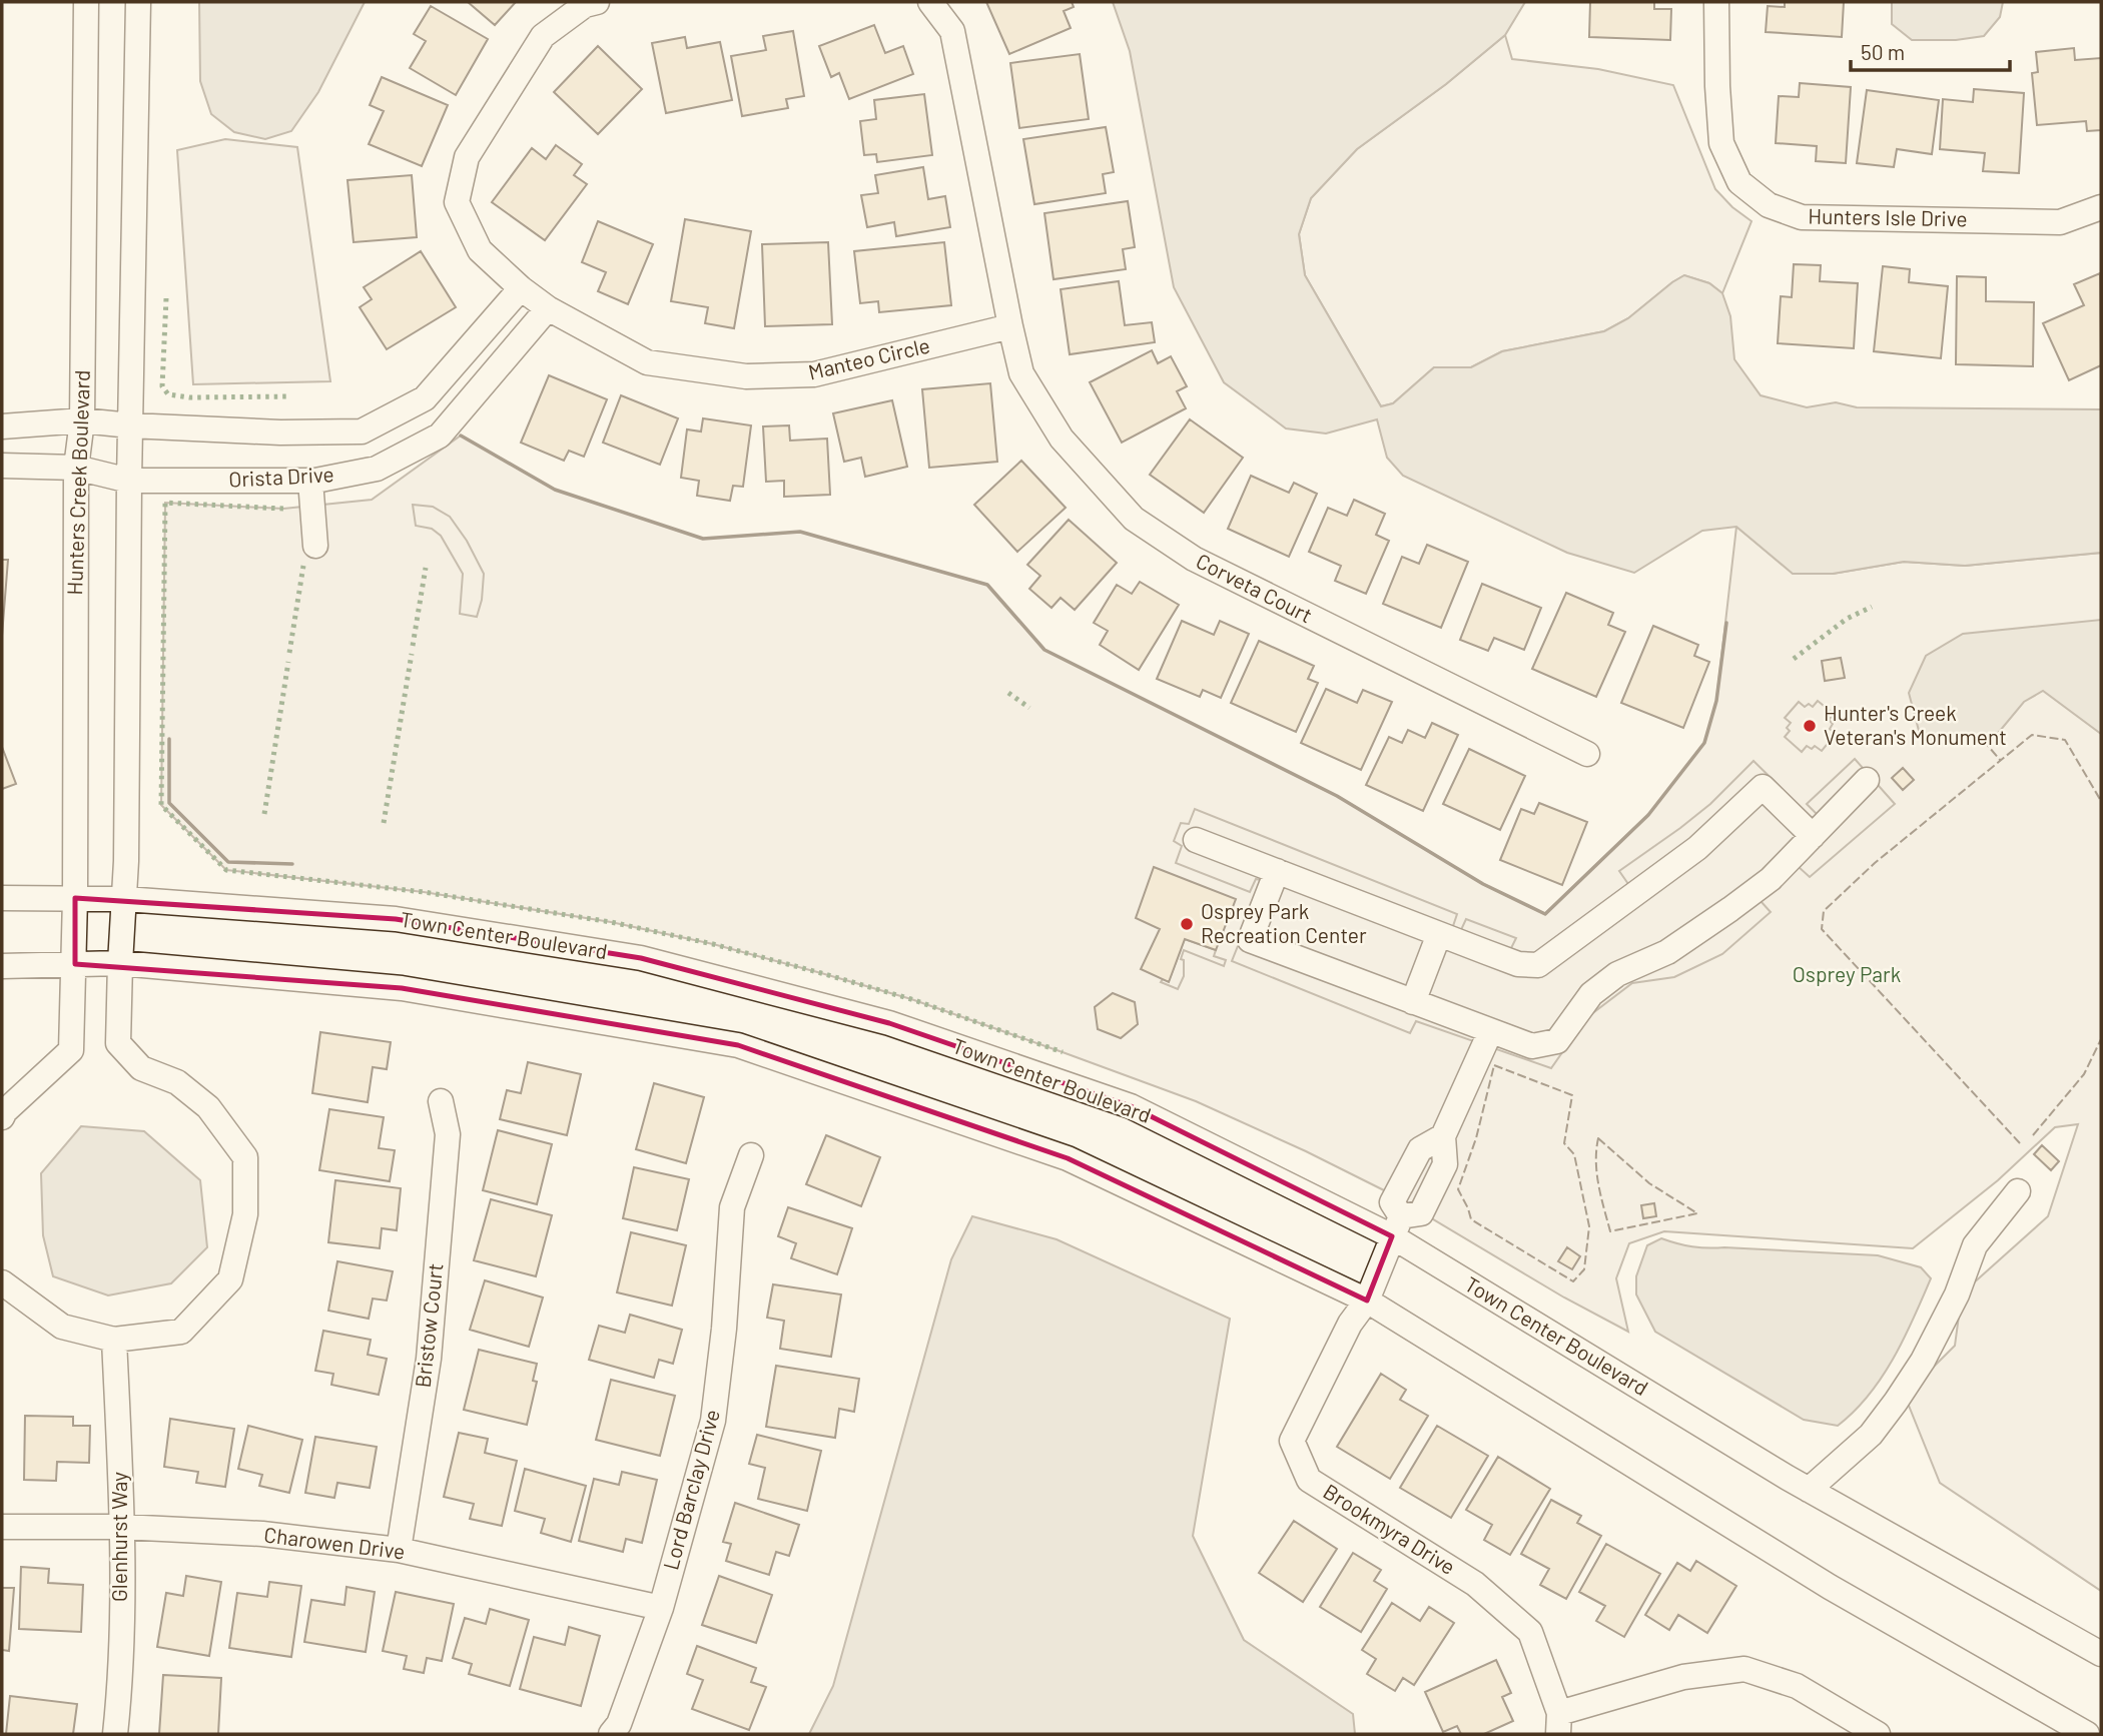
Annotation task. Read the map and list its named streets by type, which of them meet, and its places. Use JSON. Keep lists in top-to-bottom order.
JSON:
{
  "streets": {
    "street": [
      "Hunters Isle Drive",
      "Manteo Circle",
      "Orista Drive",
      "Hunters Creek Boulevard",
      "Corveta Court",
      "Town Center Boulevard",
      "Bristow Court",
      "Lord Barclay Drive",
      "Brookmyra Drive",
      "Glenhurst Way",
      "Charowen Drive"
    ]
  },
  "crossings": [
    ["Manteo Circle", "Orista Drive"],
    ["Manteo Circle", "Corveta Court"],
    ["Orista Drive", "Hunters Creek Boulevard"],
    ["Hunters Creek Boulevard", "Town Center Boulevard"],
    ["Town Center Boulevard", "Brookmyra Drive"],
    ["Bristow Court", "Charowen Drive"],
    ["Lord Barclay Drive", "Charowen Drive"],
    ["Glenhurst Way", "Charowen Drive"]
  ],
  "parks": ["Osprey Park"],
  "places": ["Hunter's Creek Veteran's Monument", "Osprey Park Recreation Center"],
  "scale_bar": "50 m"
}
